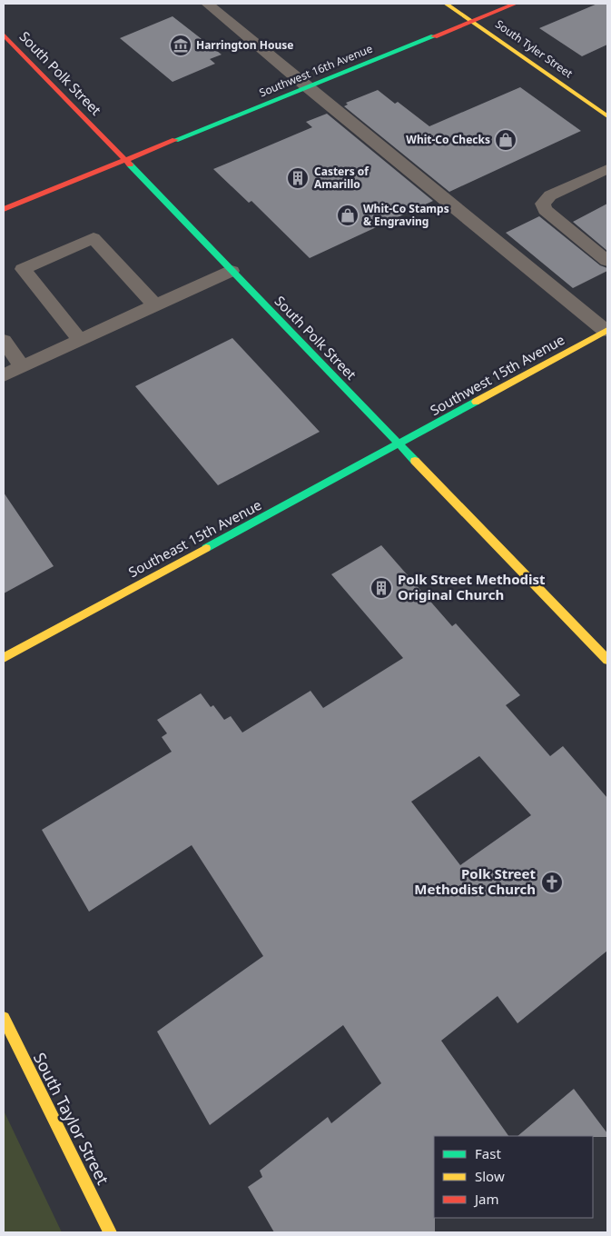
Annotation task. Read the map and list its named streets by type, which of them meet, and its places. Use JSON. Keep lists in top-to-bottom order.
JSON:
{
  "streets": {
    "street": [
      "South Tyler Street",
      "Southwest 16th Avenue",
      "South Polk Street",
      "Southwest 15th Avenue",
      "Southeast 15th Avenue",
      "South Taylor Street"
    ]
  },
  "crossings": [
    ["South Tyler Street", "Southwest 16th Avenue"],
    ["Southwest 16th Avenue", "South Polk Street"],
    ["South Polk Street", "Southwest 15th Avenue"],
    ["South Polk Street", "Southeast 15th Avenue"],
    ["Southwest 15th Avenue", "Southeast 15th Avenue"]
  ],
  "places": {
    "museum": ["Harrington House"],
    "shop": ["Whit-Co Checks", "Whit-Co Stamps & Engraving"],
    "building": ["Casters of Amarillo", "Polk Street Methodist Original Church"],
    "church": ["Polk Street Methodist Church"]
  },
  "legend": ["Fast", "Slow", "Jam"]
}
